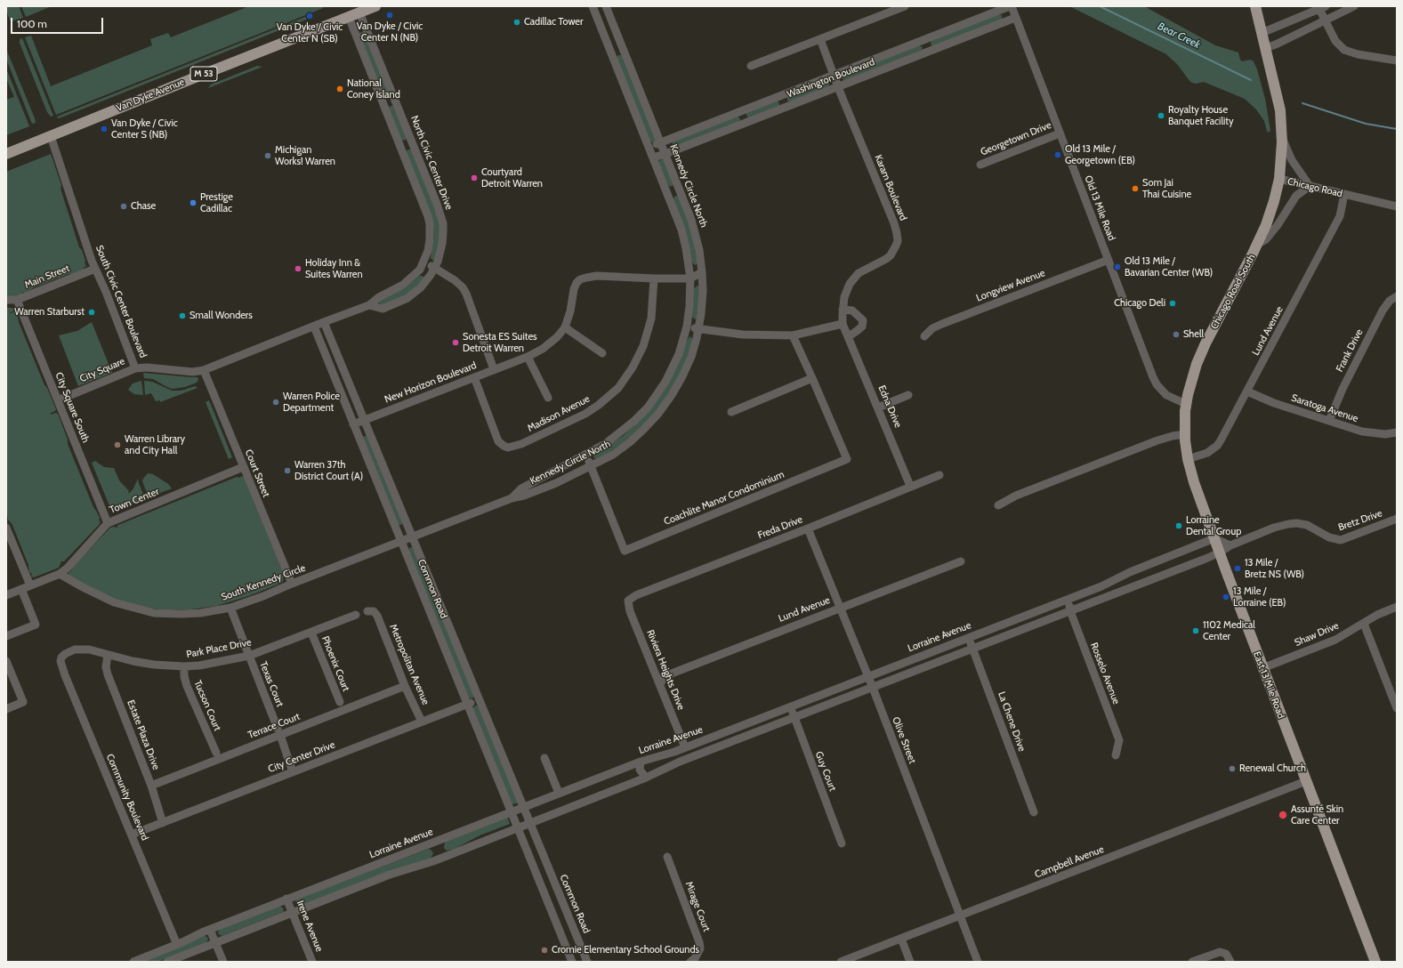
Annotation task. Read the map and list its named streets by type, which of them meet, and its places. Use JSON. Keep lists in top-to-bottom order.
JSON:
{
  "streets": {
    "main road": [
      "M 53",
      "Van Dyke Avenue",
      "Chicago Road",
      "Chicago Road South",
      "East 13 Mile Road"
    ],
    "street": [
      "Washington Boulevard",
      "Georgetown Drive",
      "North Civic Center Drive",
      "Kennedy Circle North",
      "Karam Boulevard",
      "Old 13 Mile Road",
      "Main Street",
      "Longview Avenue",
      "South Civic Center Boulevard",
      "Lund Avenue",
      "Frank Drive",
      "City Square",
      "New Horizon Boulevard",
      "Edna Drive",
      "City Square South",
      "Saratoga Avenue",
      "Madison Avenue",
      "Court Street",
      "Coachlite Manor Condominium",
      "Town Center",
      "Bretz Drive",
      "Freda Drive",
      "South Kennedy Circle",
      "Common Road",
      "Shaw Drive",
      "Lorraine Avenue",
      "Park Place Drive",
      "Phoenix Court",
      "Metropolitan Avenue",
      "Riviera Heights Drive",
      "Rosselo Avenue",
      "Texas Court",
      "Tucson Court",
      "La Chene Drive",
      "Terrace Court",
      "Estate Plaza Drive",
      "Olive Street",
      "City Center Drive",
      "Guy Court",
      "Community Boulevard",
      "Campbell Avenue",
      "Mirage Court",
      "Irene Avenue"
    ]
  },
  "crossings": [
    ["Washington Boulevard", "Kennedy Circle North"],
    ["Washington Boulevard", "Karam Boulevard"],
    ["Washington Boulevard", "Old 13 Mile Road"],
    ["Van Dyke Avenue", "North Civic Center Drive"],
    ["Van Dyke Avenue", "South Civic Center Boulevard"],
    ["Georgetown Drive", "Old 13 Mile Road"],
    ["North Civic Center Drive", "South Civic Center Boulevard"],
    ["North Civic Center Drive", "Common Road"],
    ["Kennedy Circle North", "New Horizon Boulevard"],
    ["Kennedy Circle North", "Coachlite Manor Condominium"],
    ["Kennedy Circle North", "South Kennedy Circle"],
    ["Kennedy Circle North", "Common Road"],
    ["Karam Boulevard", "Edna Drive"],
    ["Chicago Road", "Chicago Road South"],
    ["Chicago Road", "Lund Avenue"],
    ["Old 13 Mile Road", "Longview Avenue"],
    ["Old 13 Mile Road", "Chicago Road South"],
    ["Old 13 Mile Road", "East 13 Mile Road"],
    ["Main Street", "South Civic Center Boulevard"],
    ["Main Street", "City Square South"],
    ["Chicago Road South", "East 13 Mile Road"],
    ["South Civic Center Boulevard", "City Square"],
    ["South Civic Center Boulevard", "Court Street"],
    ["South Civic Center Boulevard", "Common Road"],
    ["Lund Avenue", "Saratoga Avenue"],
    ["Lund Avenue", "Riviera Heights Drive"],
    ["Lund Avenue", "East 13 Mile Road"],
    ["Lund Avenue", "Olive Street"],
    ["Frank Drive", "Saratoga Avenue"],
    ["City Square", "City Square South"],
    ["New Horizon Boulevard", "Madison Avenue"],
    ["New Horizon Boulevard", "Common Road"],
    ["Edna Drive", "Freda Drive"],
    ["City Square South", "Town Center"],
    ["Court Street", "Town Center"],
    ["Court Street", "South Kennedy Circle"],
    ["Town Center", "South Kennedy Circle"],
    ["Bretz Drive", "East 13 Mile Road"],
    ["Freda Drive", "Riviera Heights Drive"],
    ["Freda Drive", "Olive Street"],
    ["South Kennedy Circle", "Common Road"],
    ["South Kennedy Circle", "Texas Court"],
    ["Common Road", "Lorraine Avenue"],
    ["Common Road", "City Center Drive"],
    ["Shaw Drive", "East 13 Mile Road"],
    ["Lorraine Avenue", "Riviera Heights Drive"],
    ["Lorraine Avenue", "Rosselo Avenue"],
    ["Lorraine Avenue", "East 13 Mile Road"],
    ["Lorraine Avenue", "La Chene Drive"],
    ["Lorraine Avenue", "Olive Street"],
    ["Lorraine Avenue", "Guy Court"],
    ["Lorraine Avenue", "Community Boulevard"],
    ["Lorraine Avenue", "Irene Avenue"],
    ["Park Place Drive", "Phoenix Court"],
    ["Park Place Drive", "Texas Court"],
    ["Park Place Drive", "Tucson Court"],
    ["Park Place Drive", "Estate Plaza Drive"],
    ["Park Place Drive", "Community Boulevard"],
    ["Metropolitan Avenue", "Terrace Court"],
    ["Metropolitan Avenue", "City Center Drive"],
    ["Texas Court", "Terrace Court"],
    ["Texas Court", "City Center Drive"],
    ["East 13 Mile Road", "Campbell Avenue"],
    ["Terrace Court", "Estate Plaza Drive"],
    ["Estate Plaza Drive", "City Center Drive"],
    ["Olive Street", "Campbell Avenue"],
    ["City Center Drive", "Community Boulevard"]
  ],
  "water": ["Bear Creek"],
  "places": [
    "Van Dyke / Civic Center N (NB)",
    "Van Dyke / Civic Center N (SB)",
    "Cadillac Tower",
    "National Coney Island",
    "Royalty House Banquet Facility",
    "Van Dyke / Civic Center S (NB)",
    "Old 13 Mile / Georgetown (EB)",
    "Michigan Works! Warren",
    "Courtyard Detroit Warren",
    "Som Jai Thai Cuisine",
    "Prestige Cadillac",
    "Chase",
    "Old 13 Mile / Bavarian Center (WB)",
    "Holiday Inn & Suites Warren",
    "Chicago Deli",
    "Warren Starburst",
    "Small Wonders",
    "Shell",
    "Sonesta ES Suites Detroit Warren",
    "Warren Police Department",
    "Warren Library and City Hall",
    "Warren 37th District Court (A)",
    "Lorraine Dental Group",
    "13 Mile / Bretz NS (WB)",
    "13 Mile / Lorraine (EB)",
    "1102 Medical Center",
    "Renewal Church",
    "Assunté Skin Care Center",
    "Cromie Elementary School Grounds"
  ],
  "scale_bar": "100 m"
}
